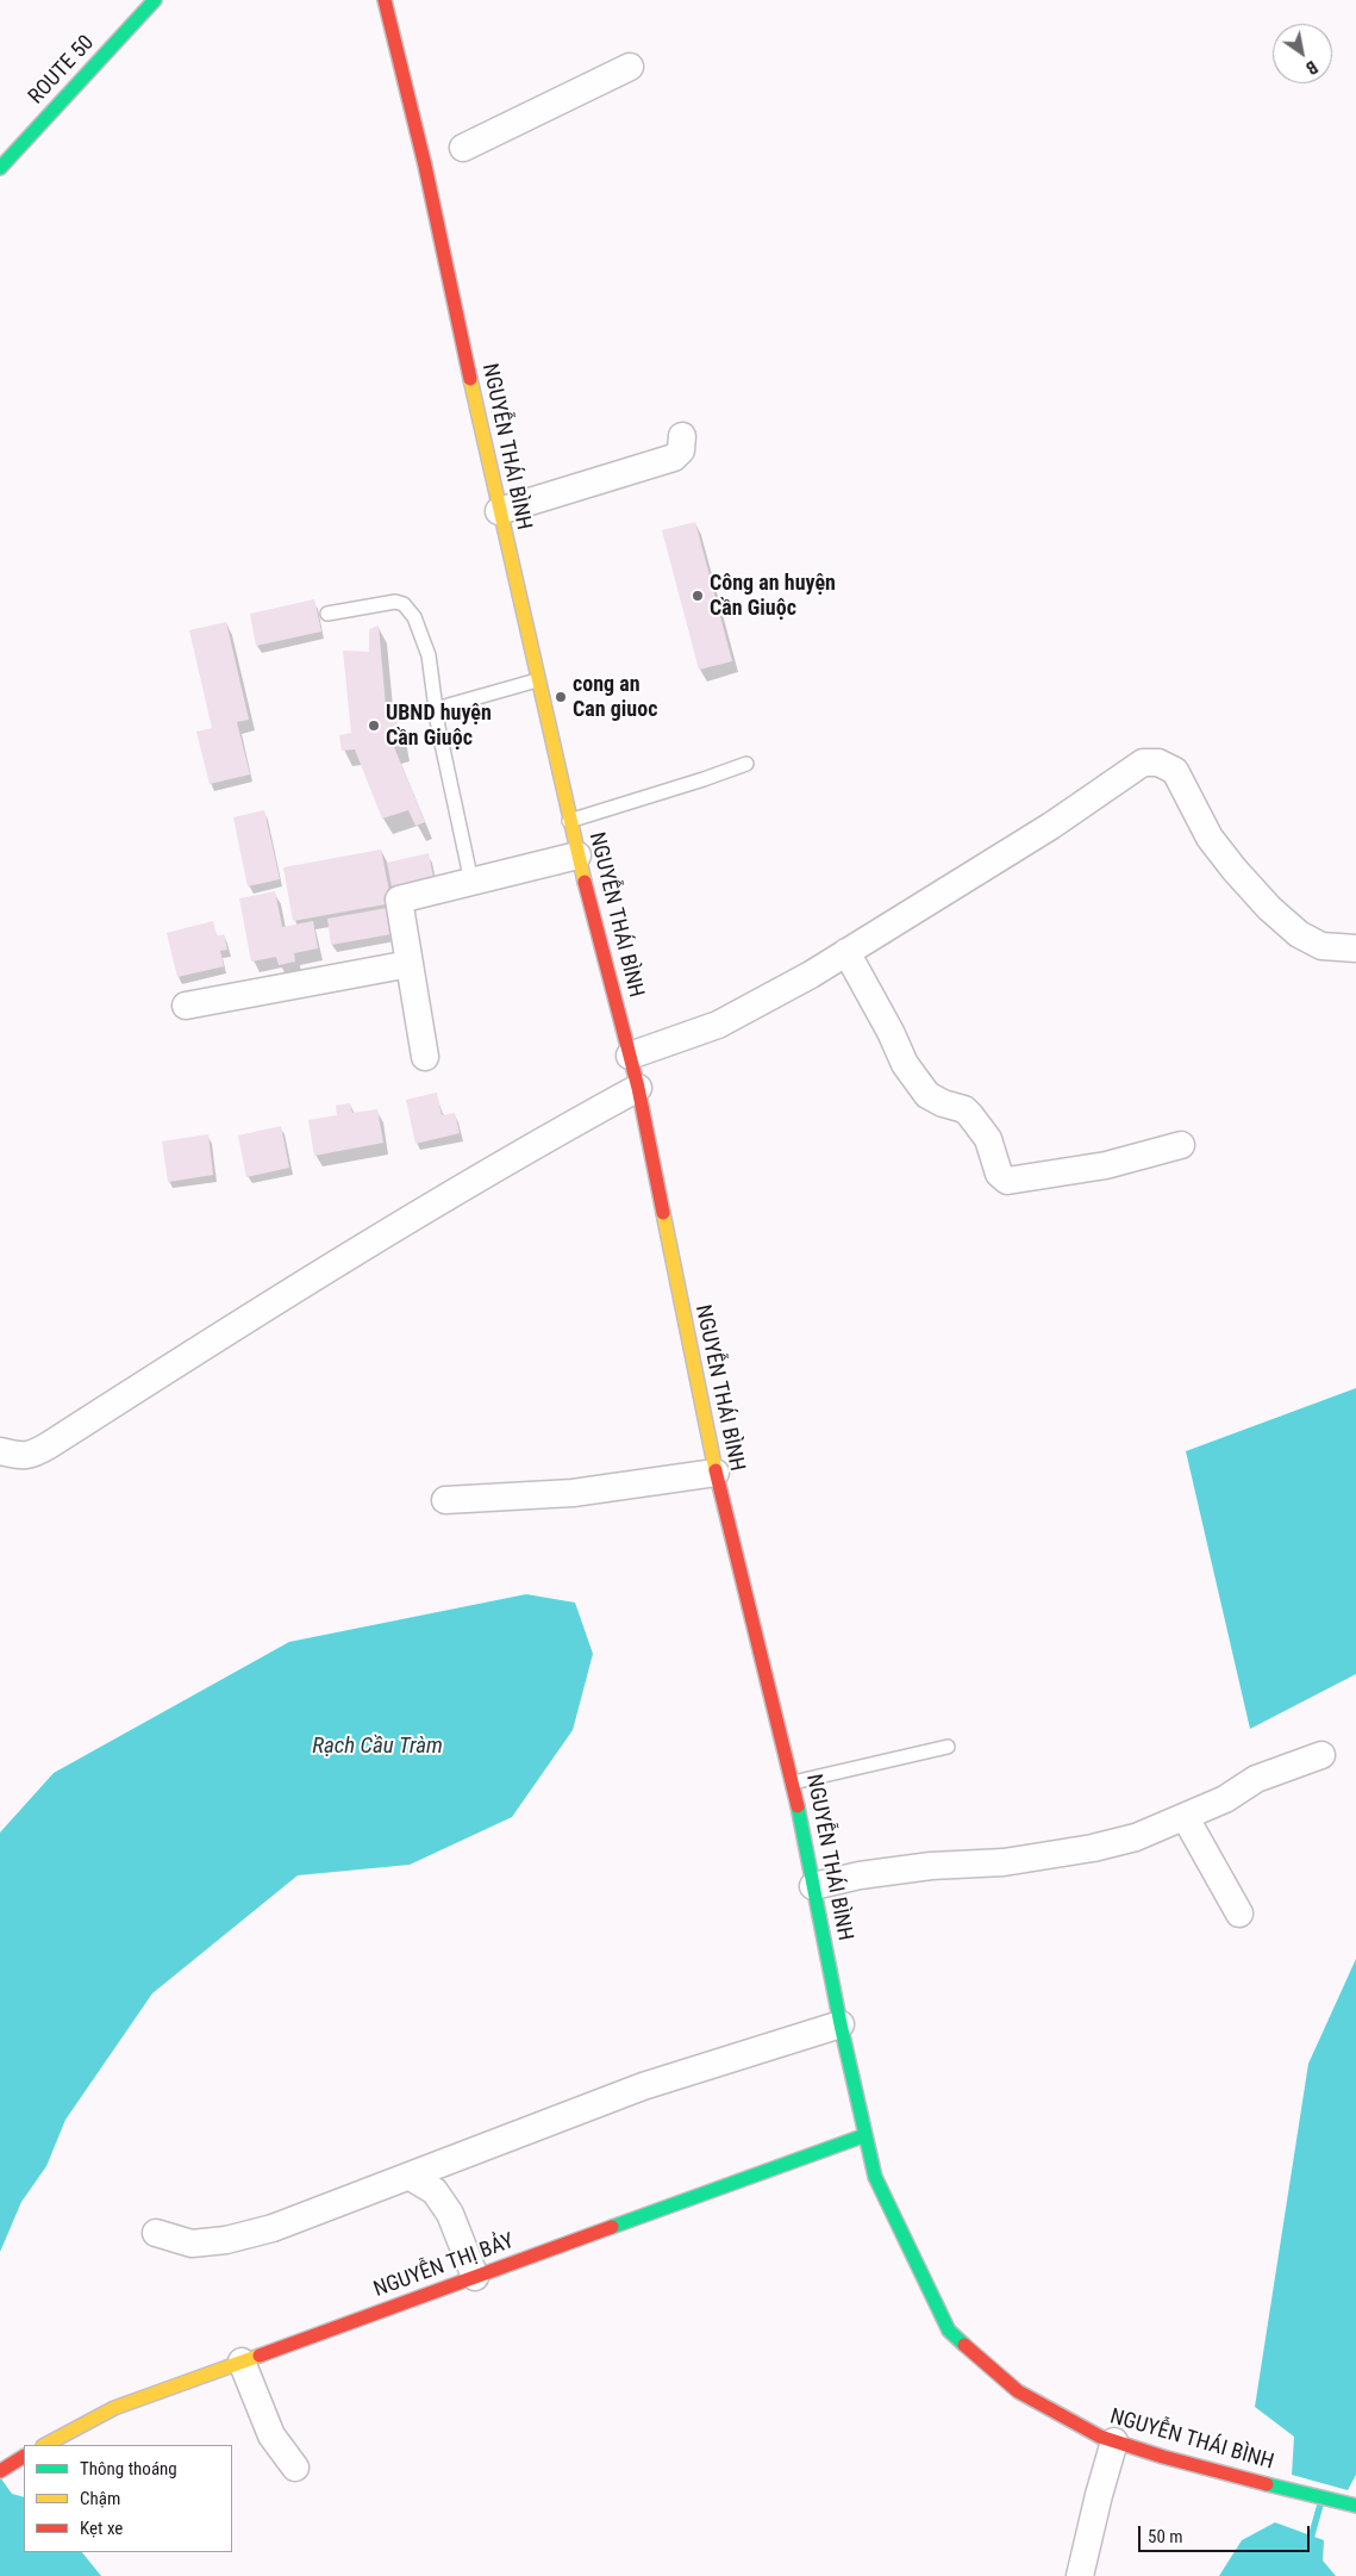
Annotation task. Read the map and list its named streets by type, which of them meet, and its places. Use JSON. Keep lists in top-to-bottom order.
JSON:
{
  "streets": {
    "street": ["ROUTE 50", "NGUYỄN THÁI BÌNH", "NGUYỄN THỊ BẢY"]
  },
  "crossings": [
    ["NGUYỄN THÁI BÌNH", "NGUYỄN THỊ BẢY"]
  ],
  "water": ["Rạch Cầu Tràm"],
  "places": ["Công an huyện Cần Giuộc", "cong an Can giuoc", "UBND huyện Cần Giuộc"],
  "legend": ["Thông thoáng", "Chậm", "Kẹt xe"],
  "scale_bar": "50 m",
  "north": "bottom right"
}
